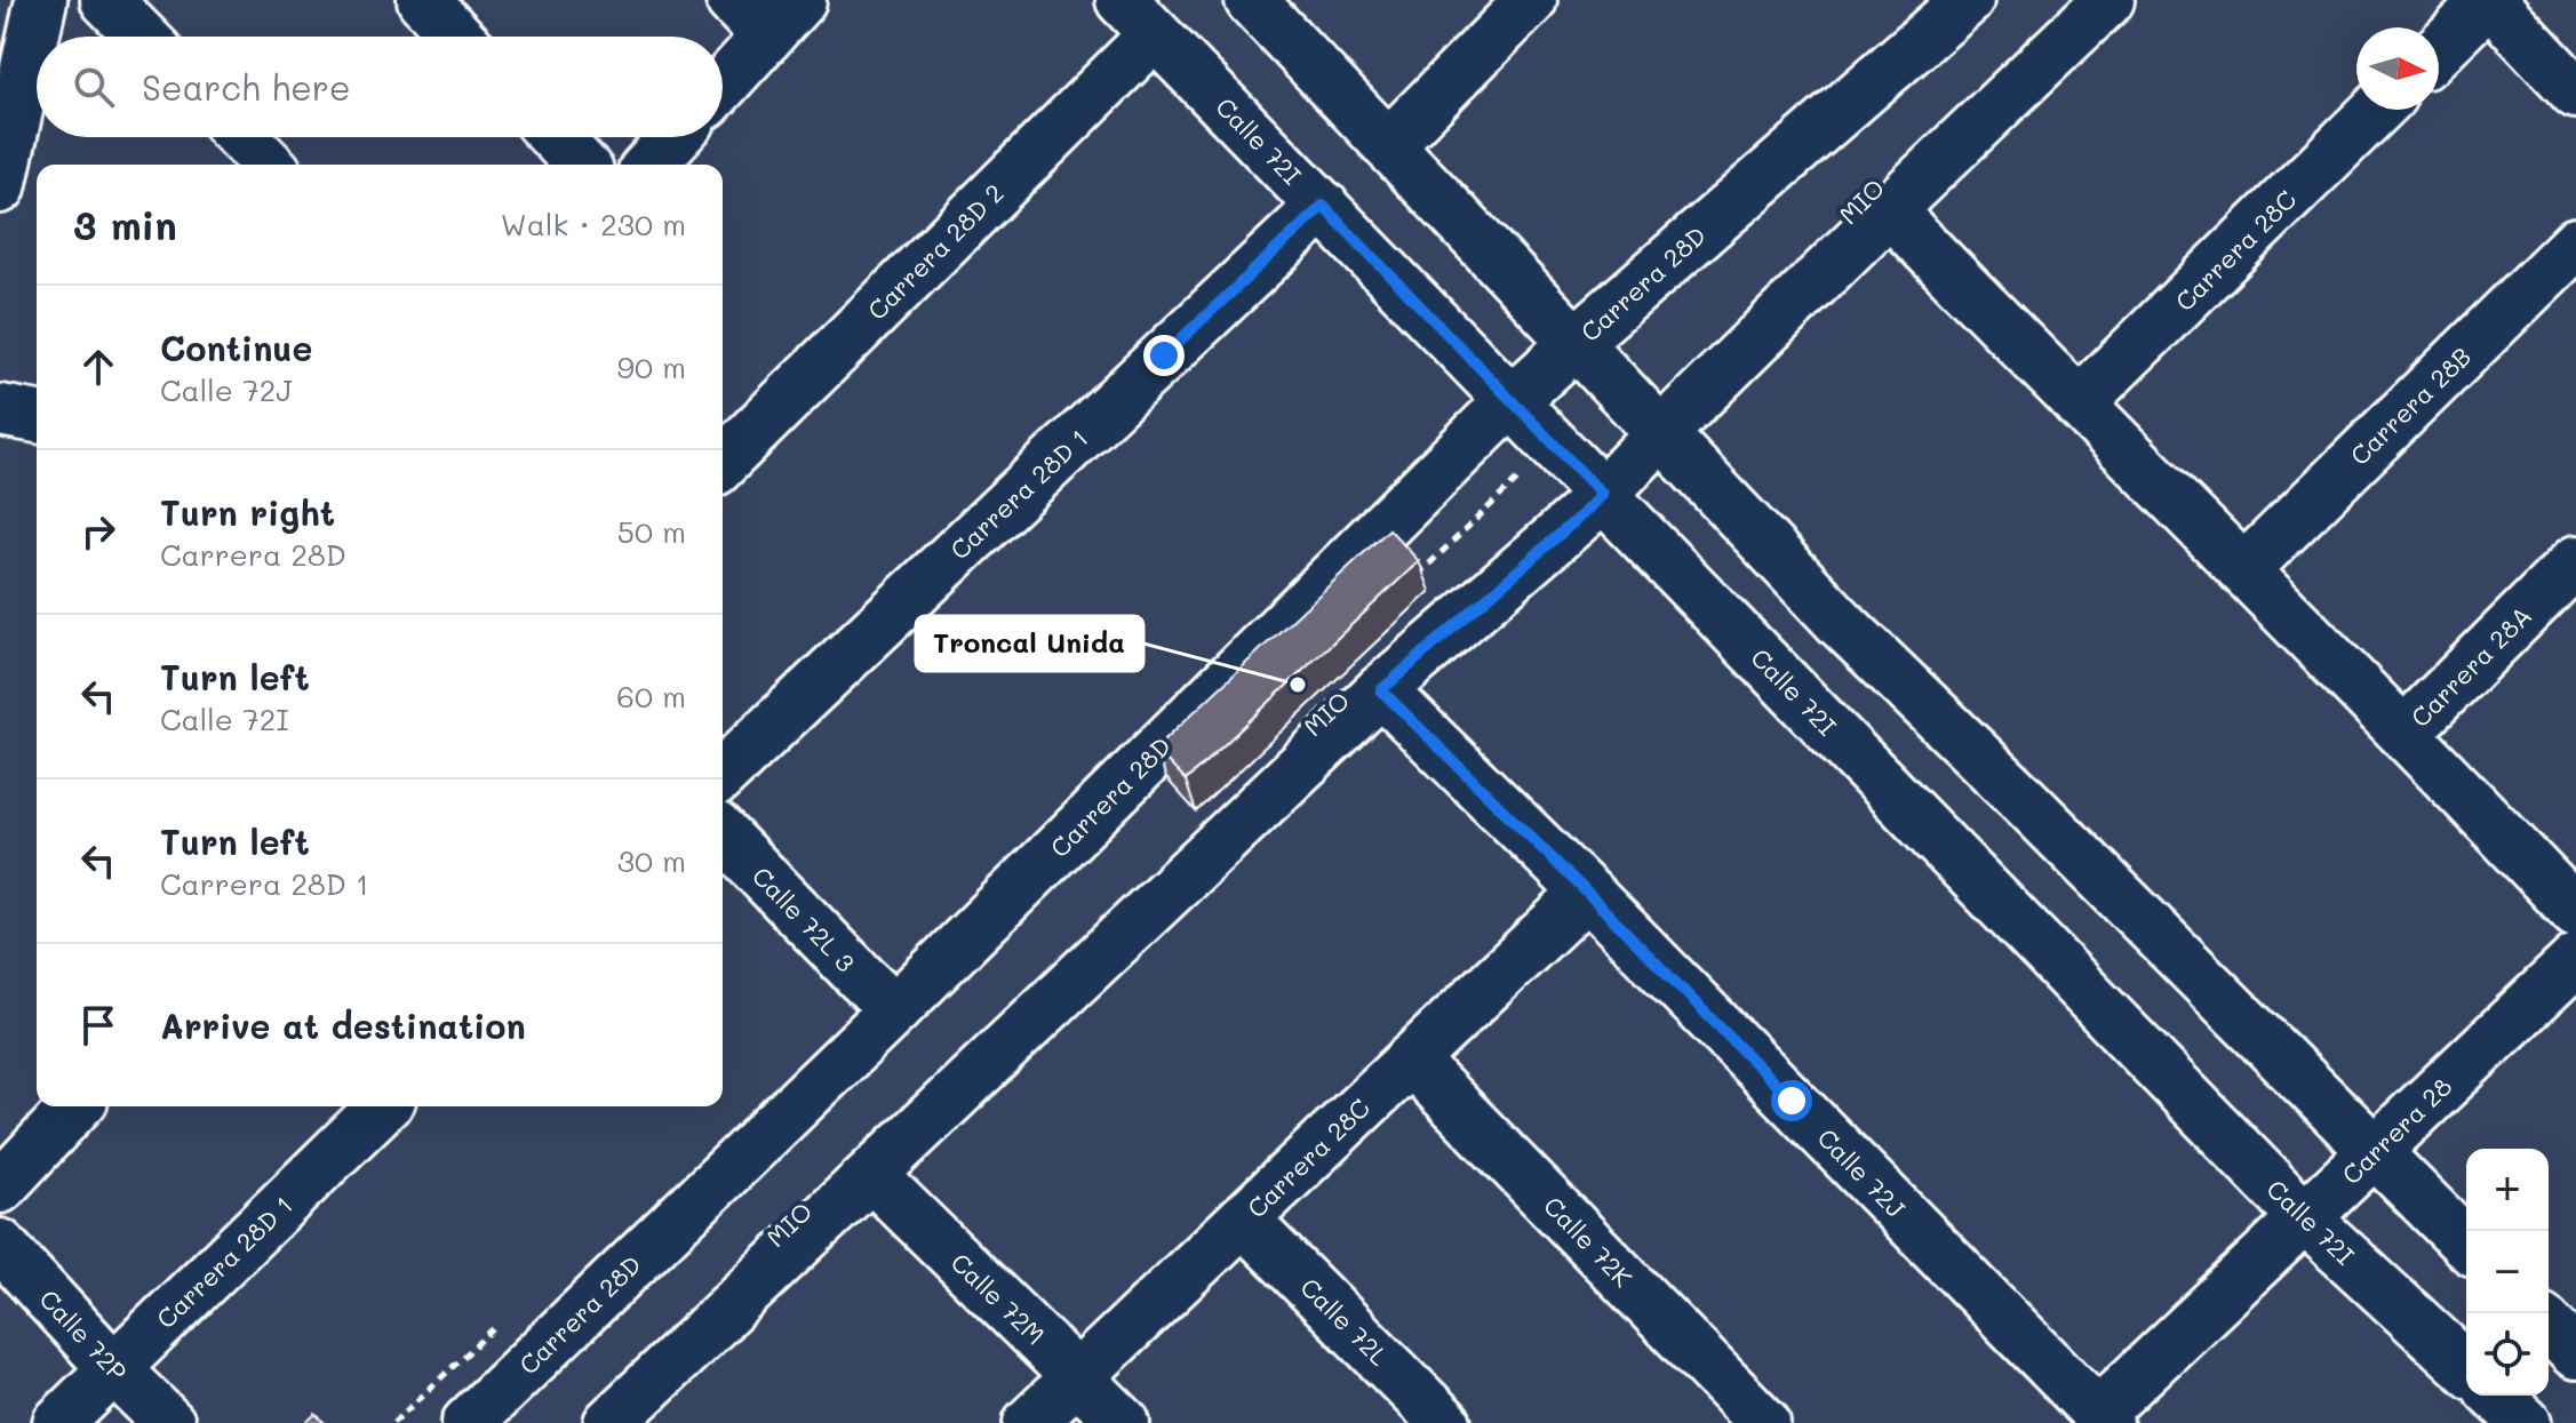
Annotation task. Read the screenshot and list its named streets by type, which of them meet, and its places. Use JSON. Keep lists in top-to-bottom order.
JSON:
{
  "streets": {
    "street": [
      "Calle 72I",
      "MIO",
      "Carrera 28C",
      "Carrera 28D 2",
      "Carrera 28D",
      "Carrera 28B",
      "Carrera 28D 1",
      "Carrera 28A",
      "Calle 72L 3",
      "Carrera 28",
      "Calle 72J",
      "Calle 72K",
      "Calle 72M",
      "Calle 72L",
      "Calle 72P"
    ]
  },
  "crossings": [
    ["Calle 72I", "MIO"],
    ["Calle 72I", "Carrera 28D 2"],
    ["Calle 72I", "Carrera 28D"],
    ["Calle 72I", "Carrera 28D 1"],
    ["Calle 72I", "Carrera 28"],
    ["MIO", "Carrera 28D"],
    ["Carrera 28C", "Calle 72J"],
    ["Carrera 28C", "Calle 72K"],
    ["Carrera 28C", "Calle 72M"],
    ["Carrera 28C", "Calle 72L"],
    ["Carrera 28D", "Calle 72L 3"],
    ["Carrera 28D 1", "Calle 72P"],
    ["Carrera 28", "Calle 72J"]
  ],
  "places": ["Troncal Unida"],
  "north": "right",
  "page": {
    "search": "Search here",
    "heading": ["3 min", "Walk · 230 m"],
    "list": [
      ["Continue", "Calle 72J", "90 m"],
      ["Turn right", "Carrera 28D", "50 m"],
      ["Turn left", "Calle 72I", "60 m"],
      ["Turn left", "Carrera 28D 1", "30 m"],
      "Arrive at destination"
    ],
    "map_buttons": ["+", "−"]
  }
}
